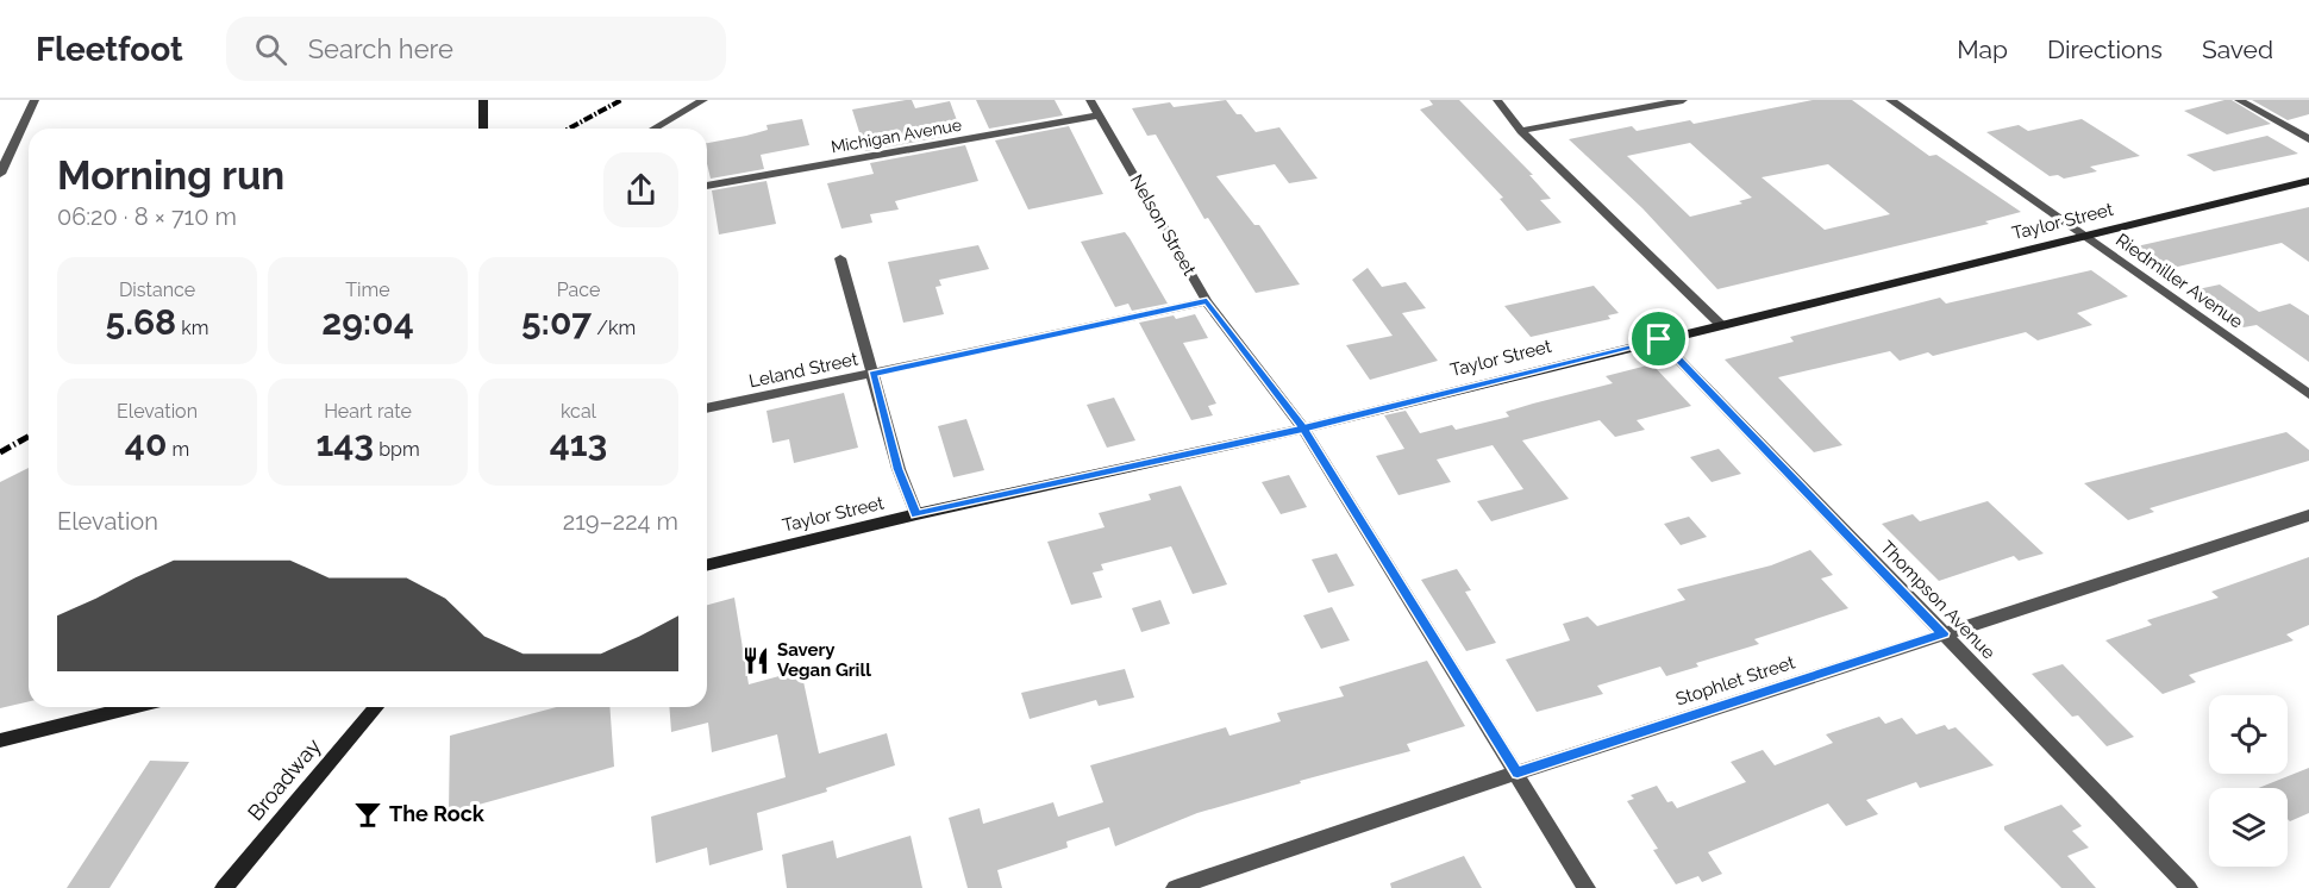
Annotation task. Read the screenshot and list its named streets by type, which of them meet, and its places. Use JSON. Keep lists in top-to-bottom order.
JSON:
{
  "streets": {
    "main road": ["Taylor Street", "Broadway"],
    "street": [
      "Michigan Avenue",
      "Nelson Street",
      "Riedmiller Avenue",
      "Leland Street",
      "Thompson Avenue",
      "Stophlet Street"
    ]
  },
  "crossings": [
    ["Michigan Avenue", "Nelson Street"],
    ["Taylor Street", "Nelson Street"],
    ["Taylor Street", "Riedmiller Avenue"],
    ["Taylor Street", "Thompson Avenue"],
    ["Nelson Street", "Leland Street"],
    ["Nelson Street", "Stophlet Street"],
    ["Thompson Avenue", "Stophlet Street"]
  ],
  "places": {
    "restaurant": ["Savery Vegan Grill"],
    "bar": ["The Rock"]
  },
  "page": {
    "header": "Fleetfoot",
    "search": "Search here",
    "nav": ["Map", "Directions", "Saved"],
    "heading": ["Morning run", "06:20 · 8 × 710 m"],
    "stats": [
      ["Distance", "5.68 km"],
      ["Time", "29:04"],
      ["Pace", "5:07 /km"],
      ["Elevation", "40 m"],
      ["Heart rate", "143 bpm"],
      ["kcal", "413"]
    ],
    "chart": ["Elevation", "219–224 m"]
  }
}
